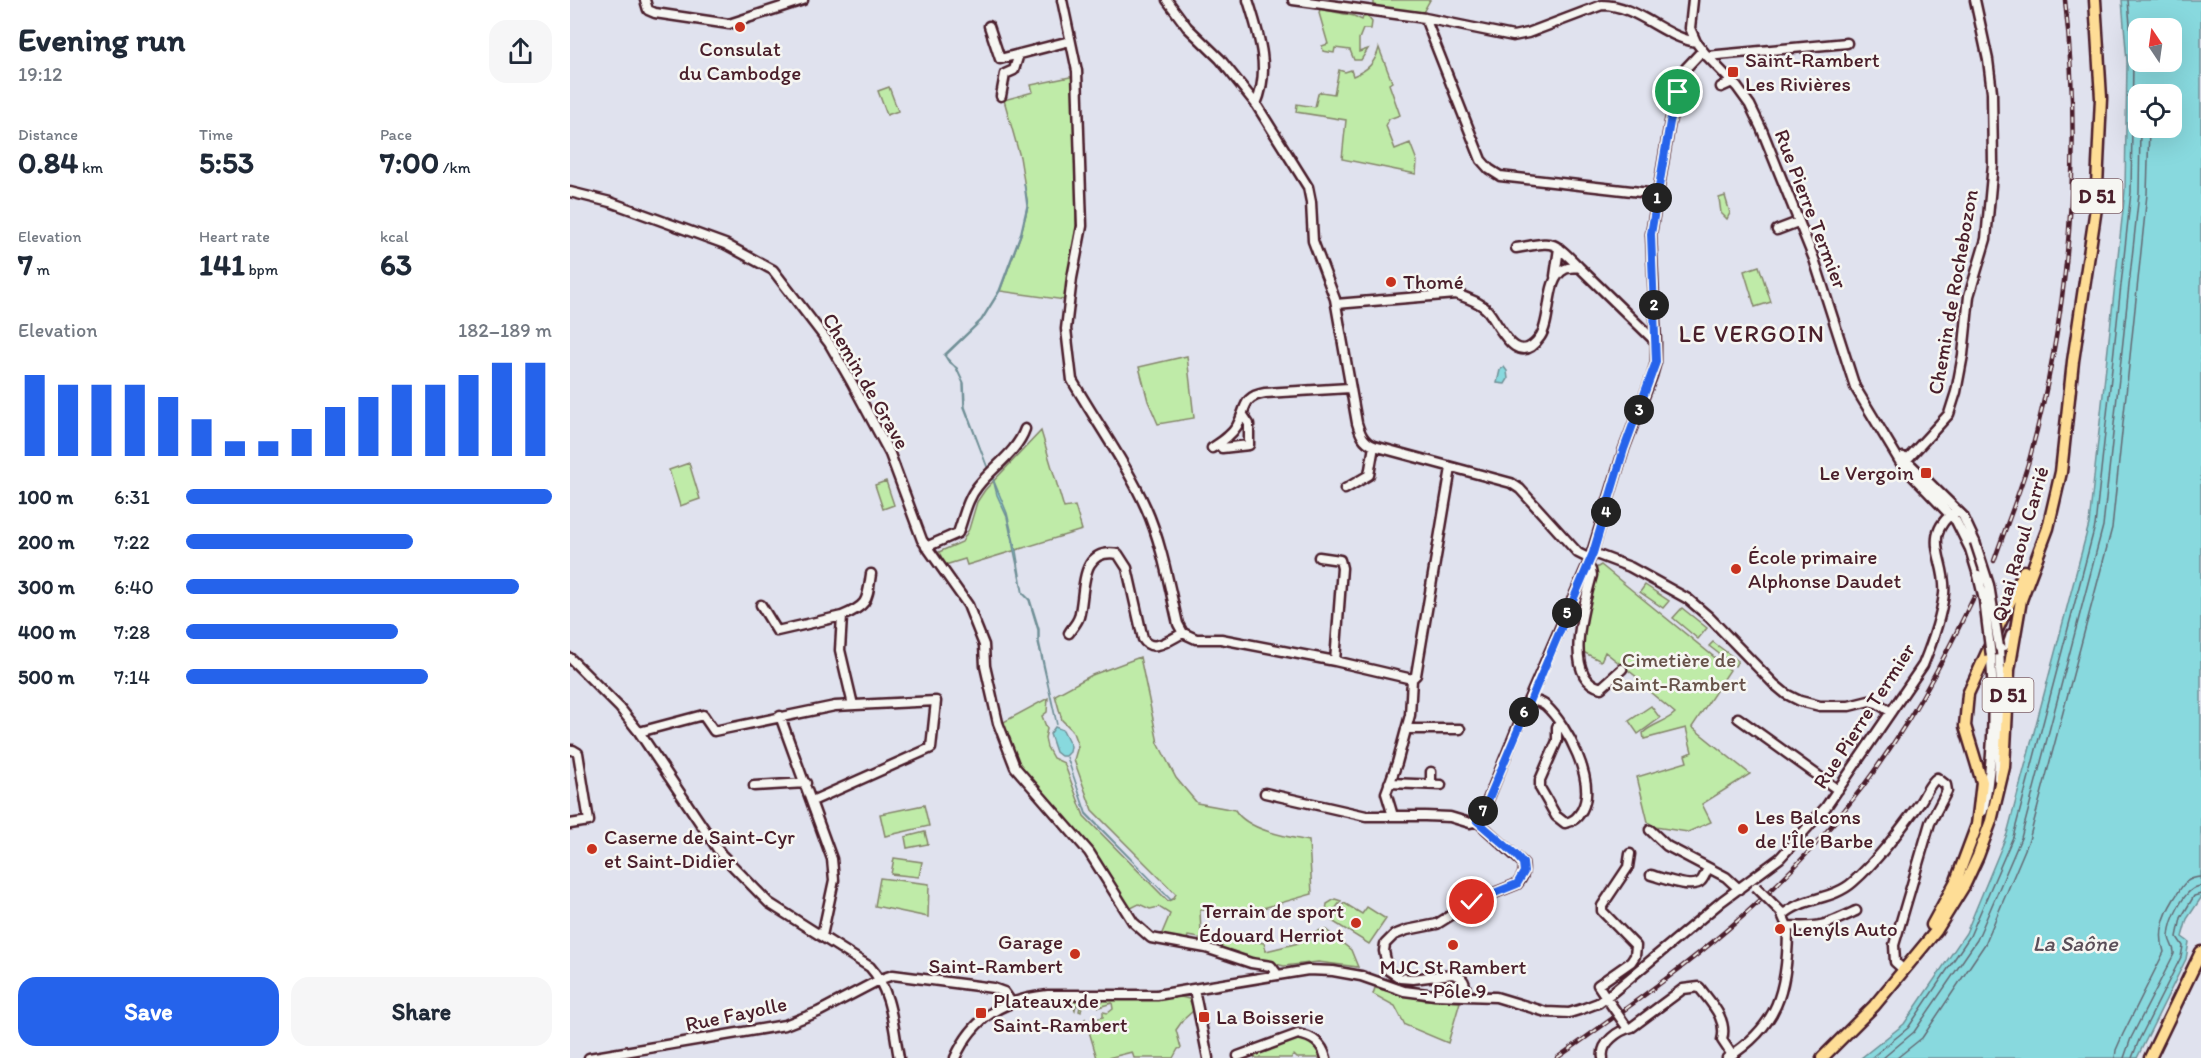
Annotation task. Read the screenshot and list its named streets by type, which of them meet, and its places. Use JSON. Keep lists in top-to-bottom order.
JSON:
{
  "streets": {
    "main road": ["D 51", "Quai Raoul Carrié"],
    "street": [
      "Rue Pierre Termier",
      "Chemin de Rochebozon",
      "Chemin de Grave",
      "Rue Fayolle"
    ]
  },
  "crossings": [
    ["D 51", "Quai Raoul Carrié"],
    ["Rue Pierre Termier", "Chemin de Rochebozon"],
    ["Rue Pierre Termier", "Chemin de Grave"],
    ["Rue Pierre Termier", "Quai Raoul Carrié"]
  ],
  "districts": ["LE VERGOIN"],
  "water": ["La Saône"],
  "parks": ["Cimetière de Saint-Rambert"],
  "places": {
    "other": [
      "Consulat du Cambodge",
      "Thomé",
      "École primaire Alphonse Daudet",
      "Les Balcons de l'Île Barbe",
      "Caserne de Saint-Cyr et Saint-Didier",
      "Terrain de sport Édouard Herriot",
      "Lenyls Auto",
      "MJC St Rambert - Pôle 9",
      "Garage Saint-Rambert"
    ],
    "transit": [
      "Saint-Rambert Les Rivières",
      "Le Vergoin",
      "Plateaux de Saint-Rambert",
      "La Boisserie"
    ]
  },
  "north": "top",
  "page": {
    "heading": ["Evening run", "19:12"],
    "stats": [
      ["Distance", "0.84 km"],
      ["Time", "5:53"],
      ["Pace", "7:00 /km"],
      ["Elevation", "7 m"],
      ["Heart rate", "141 bpm"],
      ["kcal", "63"]
    ],
    "pins": [
      "1",
      "2",
      "3",
      "4",
      "5",
      "6",
      "7"
    ],
    "chart": ["Elevation", "182–189 m"],
    "list": [
      {
        "name": "100 m",
        "note": "6:31"
      },
      {
        "name": "200 m",
        "note": "7:22"
      },
      {
        "name": "300 m",
        "note": "6:40"
      },
      {
        "name": "400 m",
        "note": "7:28"
      },
      {
        "name": "500 m",
        "note": "7:14"
      }
    ],
    "buttons": ["Save", "Share"]
  }
}
